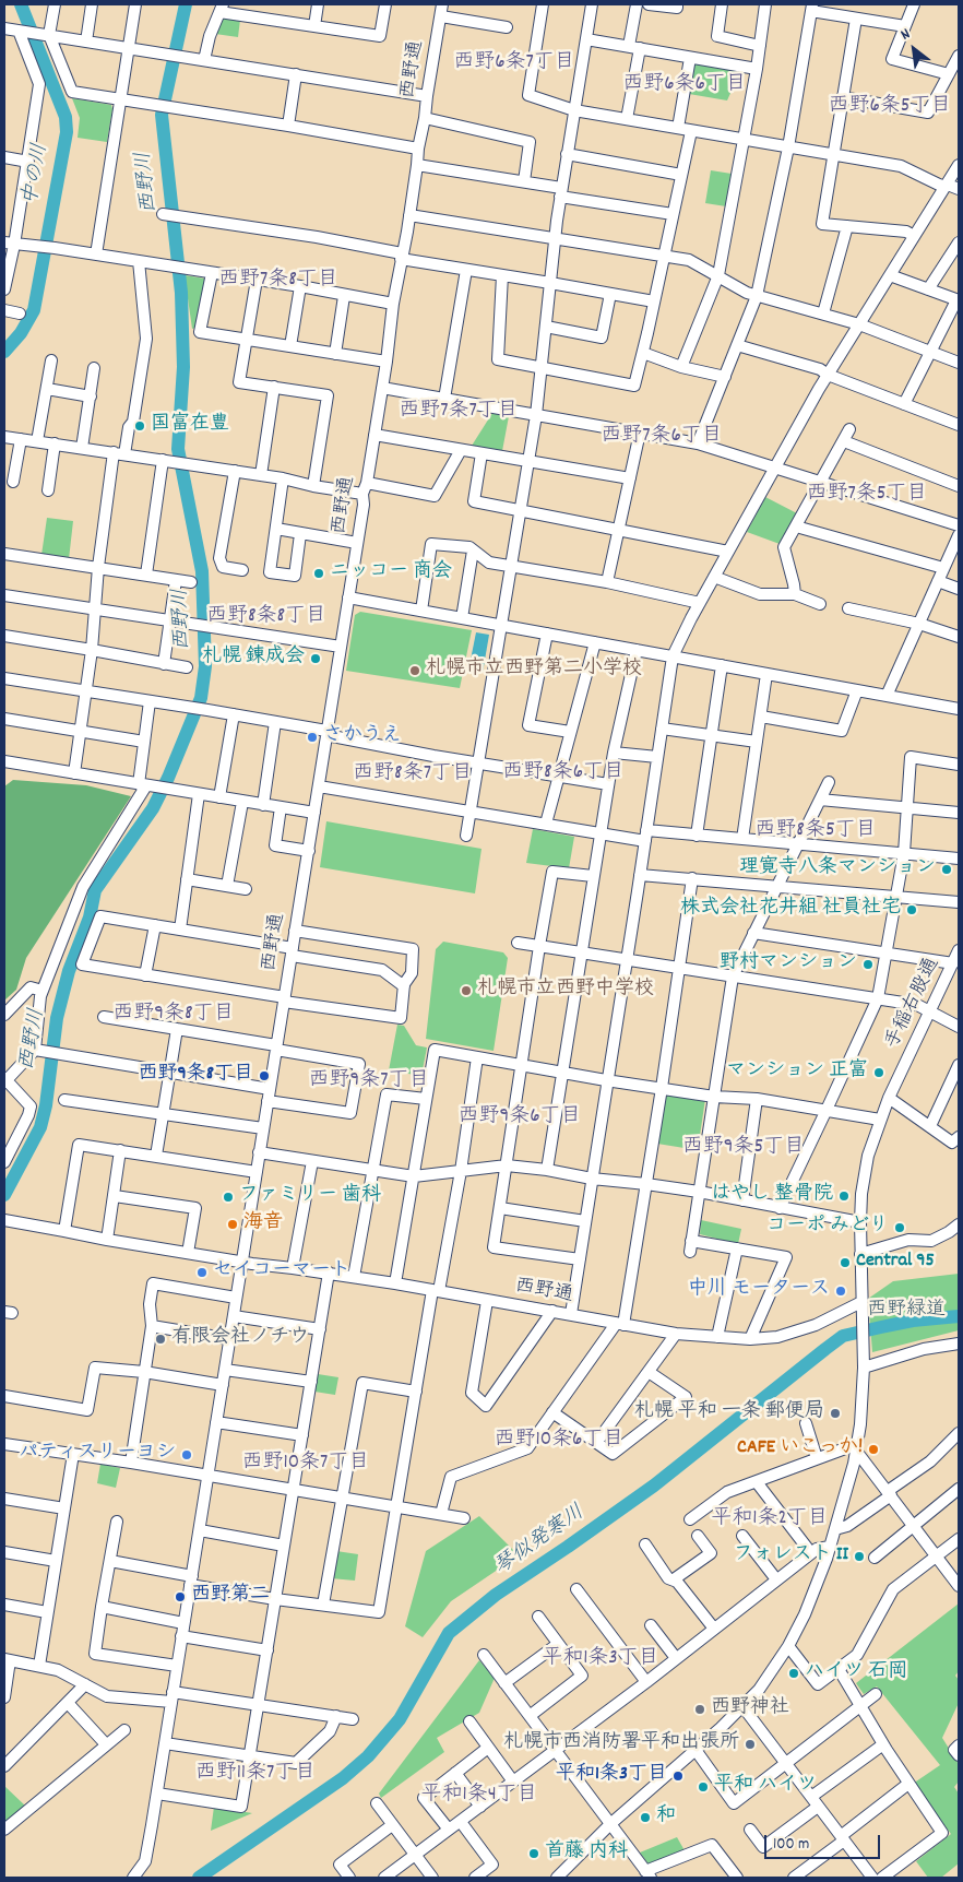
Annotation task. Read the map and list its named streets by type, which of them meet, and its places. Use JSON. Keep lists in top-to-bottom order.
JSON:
{
  "streets": {
    "street": ["西野通", "手稲右股通"]
  },
  "crossings": [
    ["西野通", "手稲右股通"]
  ],
  "districts": [
    "西野6条7丁目",
    "西野6条6丁目",
    "西野6条5丁目",
    "西野7条8丁目",
    "西野7条7丁目",
    "西野7条6丁目",
    "西野7条5丁目",
    "西野8条8丁目",
    "西野8条6丁目",
    "西野8条7丁目",
    "西野8条5丁目",
    "西野9条8丁目",
    "西野9条7丁目",
    "西野9条6丁目",
    "西野9条5丁目",
    "西野10条6丁目",
    "西野10条7丁目",
    "平和1条2丁目",
    "平和1条3丁目",
    "西野11条7丁目",
    "平和1条4丁目"
  ],
  "water": ["中の川", "西野川", "琴似発寒川"],
  "parks": ["西野緑道"],
  "places": [
    "国富在豊",
    "ニッコー 商会",
    "札幌 錬成会",
    "札幌市立西野第二小学校",
    "さかうえ",
    "理寛寺八条マンション",
    "株式会社花井組 社員社宅",
    "野村マンション",
    "札幌市立西野中学校",
    "マンション 正富",
    "西野9条8丁目",
    "はやし 整骨院",
    "ファミリー 歯科",
    "海音",
    "コーポ みどり",
    "Central 95",
    "セイコーマート",
    "中川 モータース",
    "有限会社ノチウ",
    "札幌 平和 一条 郵便局",
    "CAFE いこっか!",
    "パティスリーヨシ",
    "フォレスト II",
    "西野第二",
    "ハイツ 石岡",
    "西野神社",
    "札幌市西消防署平和出張所",
    "平和1条3丁目",
    "平和 ハイツ",
    "和",
    "首藤 内科"
  ],
  "scale_bar": "100 m",
  "north": "top left"
}
